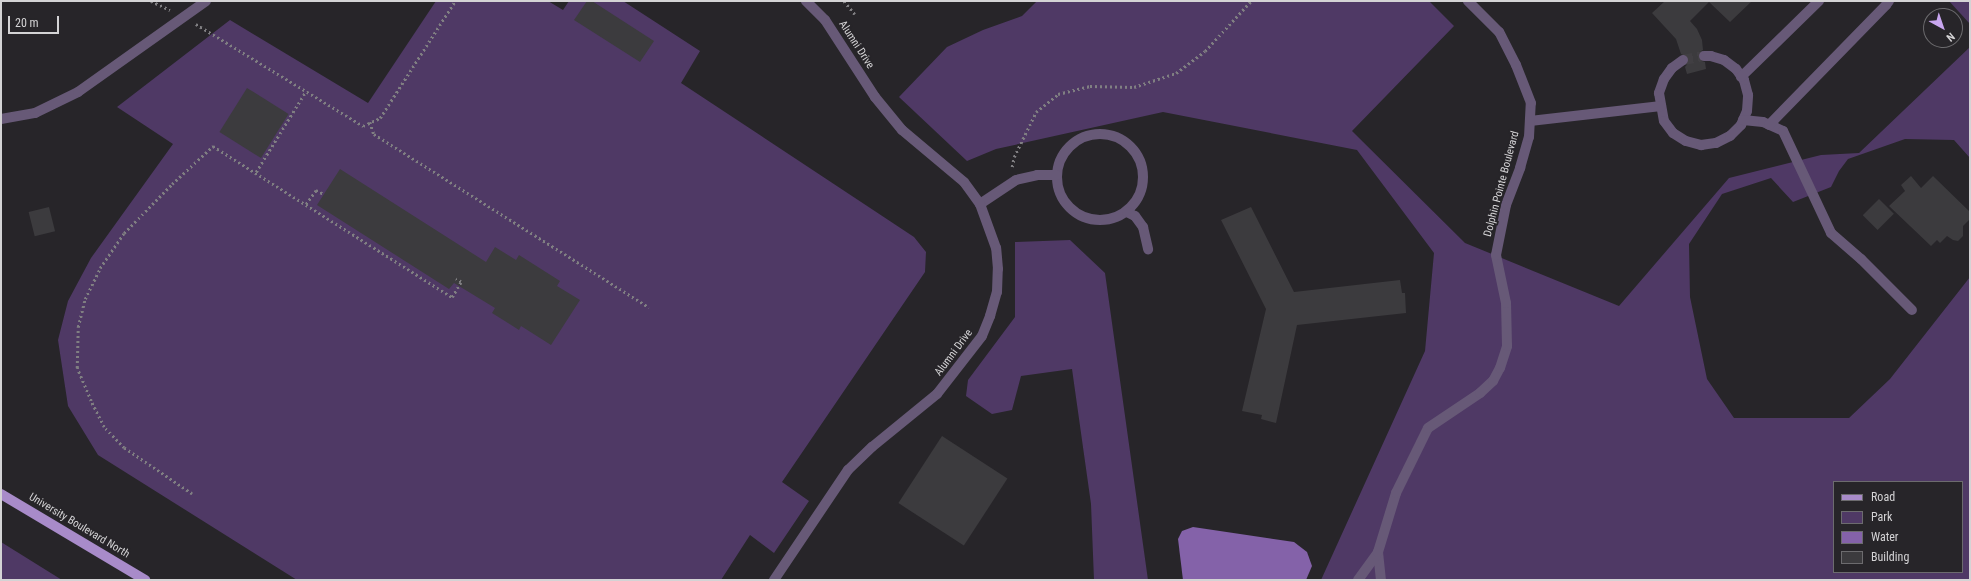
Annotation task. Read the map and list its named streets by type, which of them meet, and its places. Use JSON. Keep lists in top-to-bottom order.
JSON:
{
  "streets": {
    "main road": ["University Boulevard North"],
    "street": ["Alumni Drive", "Dolphin Pointe Boulevard"]
  },
  "legend": [
    "Road",
    "Park",
    "Water",
    "Building"
  ],
  "scale_bar": "20 m",
  "north": "bottom right"
}
